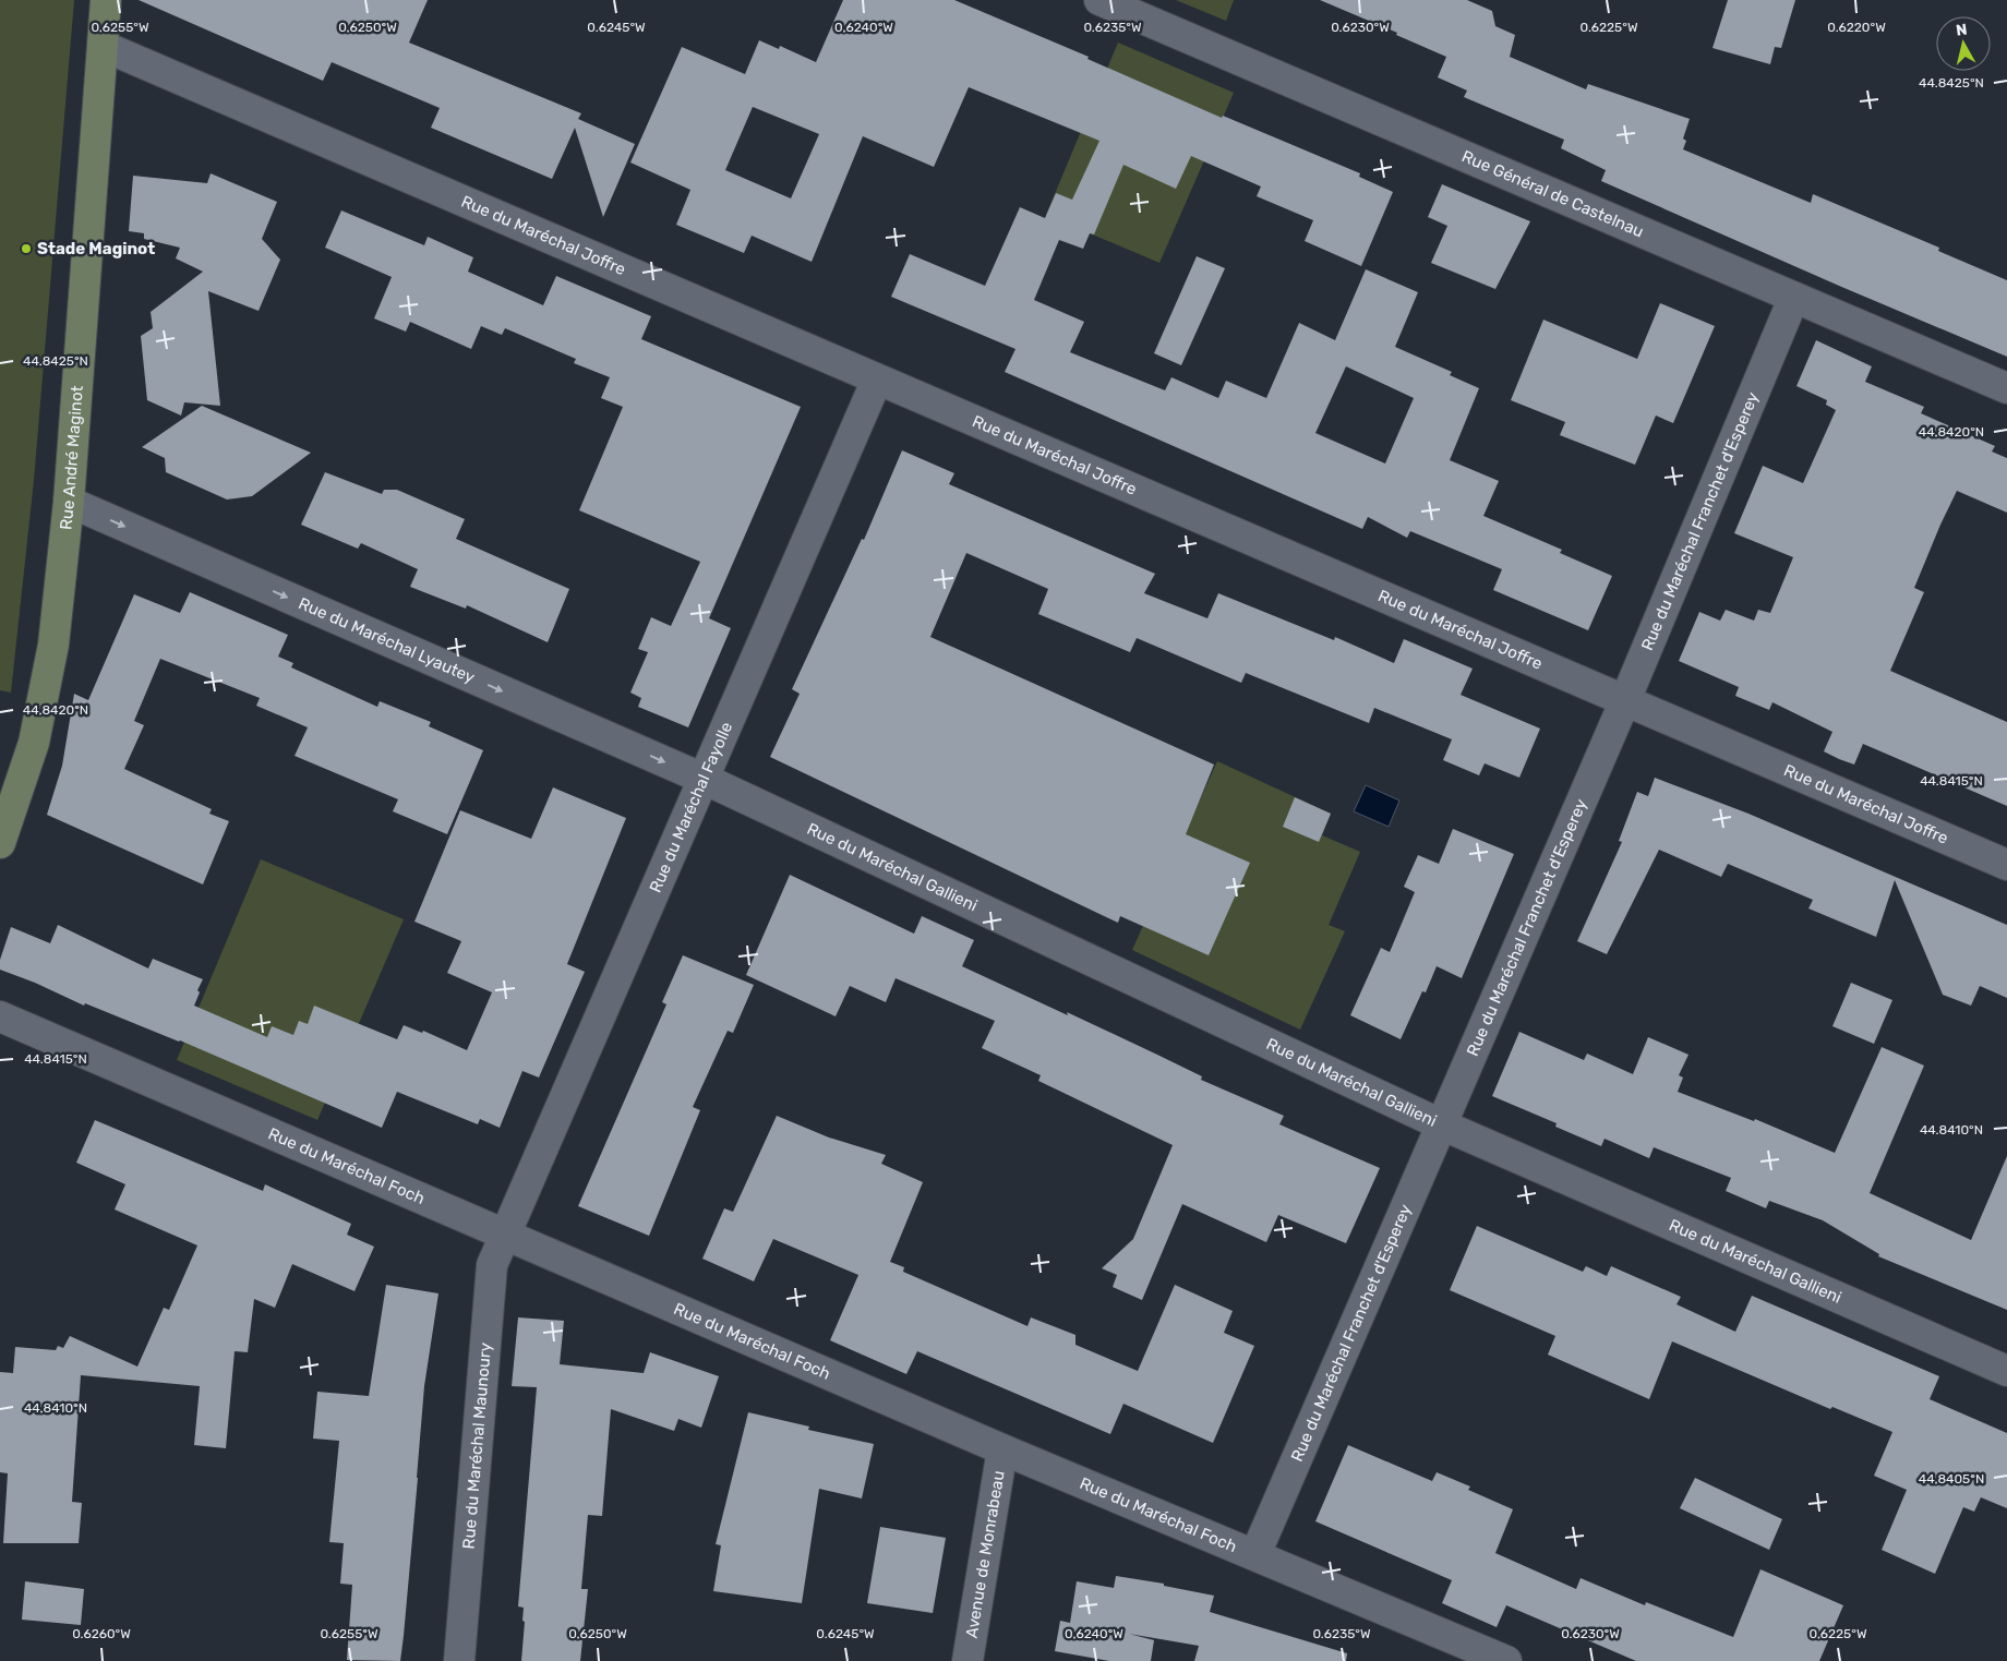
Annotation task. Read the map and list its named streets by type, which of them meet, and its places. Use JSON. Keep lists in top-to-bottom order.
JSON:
{
  "streets": {
    "street": [
      "Rue Général de Castelnau",
      "Rue du Maréchal Joffre",
      "Rue André Maginot",
      "Rue du Maréchal Franchet d'Esperey",
      "Rue du Maréchal Lyautey",
      "Rue du Maréchal Fayolle",
      "Rue du Maréchal Gallieni",
      "Rue du Maréchal Foch",
      "Rue du Maréchal Maunoury",
      "Avenue de Monrabeau"
    ]
  },
  "crossings": [
    ["Rue Général de Castelnau", "Rue du Maréchal Franchet d'Esperey"],
    ["Rue du Maréchal Joffre", "Rue André Maginot"],
    ["Rue du Maréchal Joffre", "Rue du Maréchal Franchet d'Esperey"],
    ["Rue du Maréchal Joffre", "Rue du Maréchal Fayolle"],
    ["Rue André Maginot", "Rue du Maréchal Lyautey"],
    ["Rue du Maréchal Franchet d'Esperey", "Rue du Maréchal Gallieni"],
    ["Rue du Maréchal Franchet d'Esperey", "Rue du Maréchal Foch"],
    ["Rue du Maréchal Lyautey", "Rue du Maréchal Fayolle"],
    ["Rue du Maréchal Lyautey", "Rue du Maréchal Gallieni"],
    ["Rue du Maréchal Fayolle", "Rue du Maréchal Gallieni"],
    ["Rue du Maréchal Fayolle", "Rue du Maréchal Foch"],
    ["Rue du Maréchal Fayolle", "Rue du Maréchal Maunoury"],
    ["Rue du Maréchal Foch", "Rue du Maréchal Maunoury"],
    ["Rue du Maréchal Foch", "Avenue de Monrabeau"]
  ],
  "one_way": ["Rue du Maréchal Lyautey"],
  "places": ["Stade Maginot"],
  "north": "top",
  "coordinates": [
    "0.6255°W",
    "0.6250°W",
    "0.6245°W",
    "0.6240°W",
    "0.6235°W",
    "0.6230°W",
    "0.6225°W",
    "0.6220°W",
    "44.8425°N",
    "44.8420°N",
    "44.8415°N",
    "44.8410°N",
    "44.8405°N",
    "0.6260°W"
  ]
}
